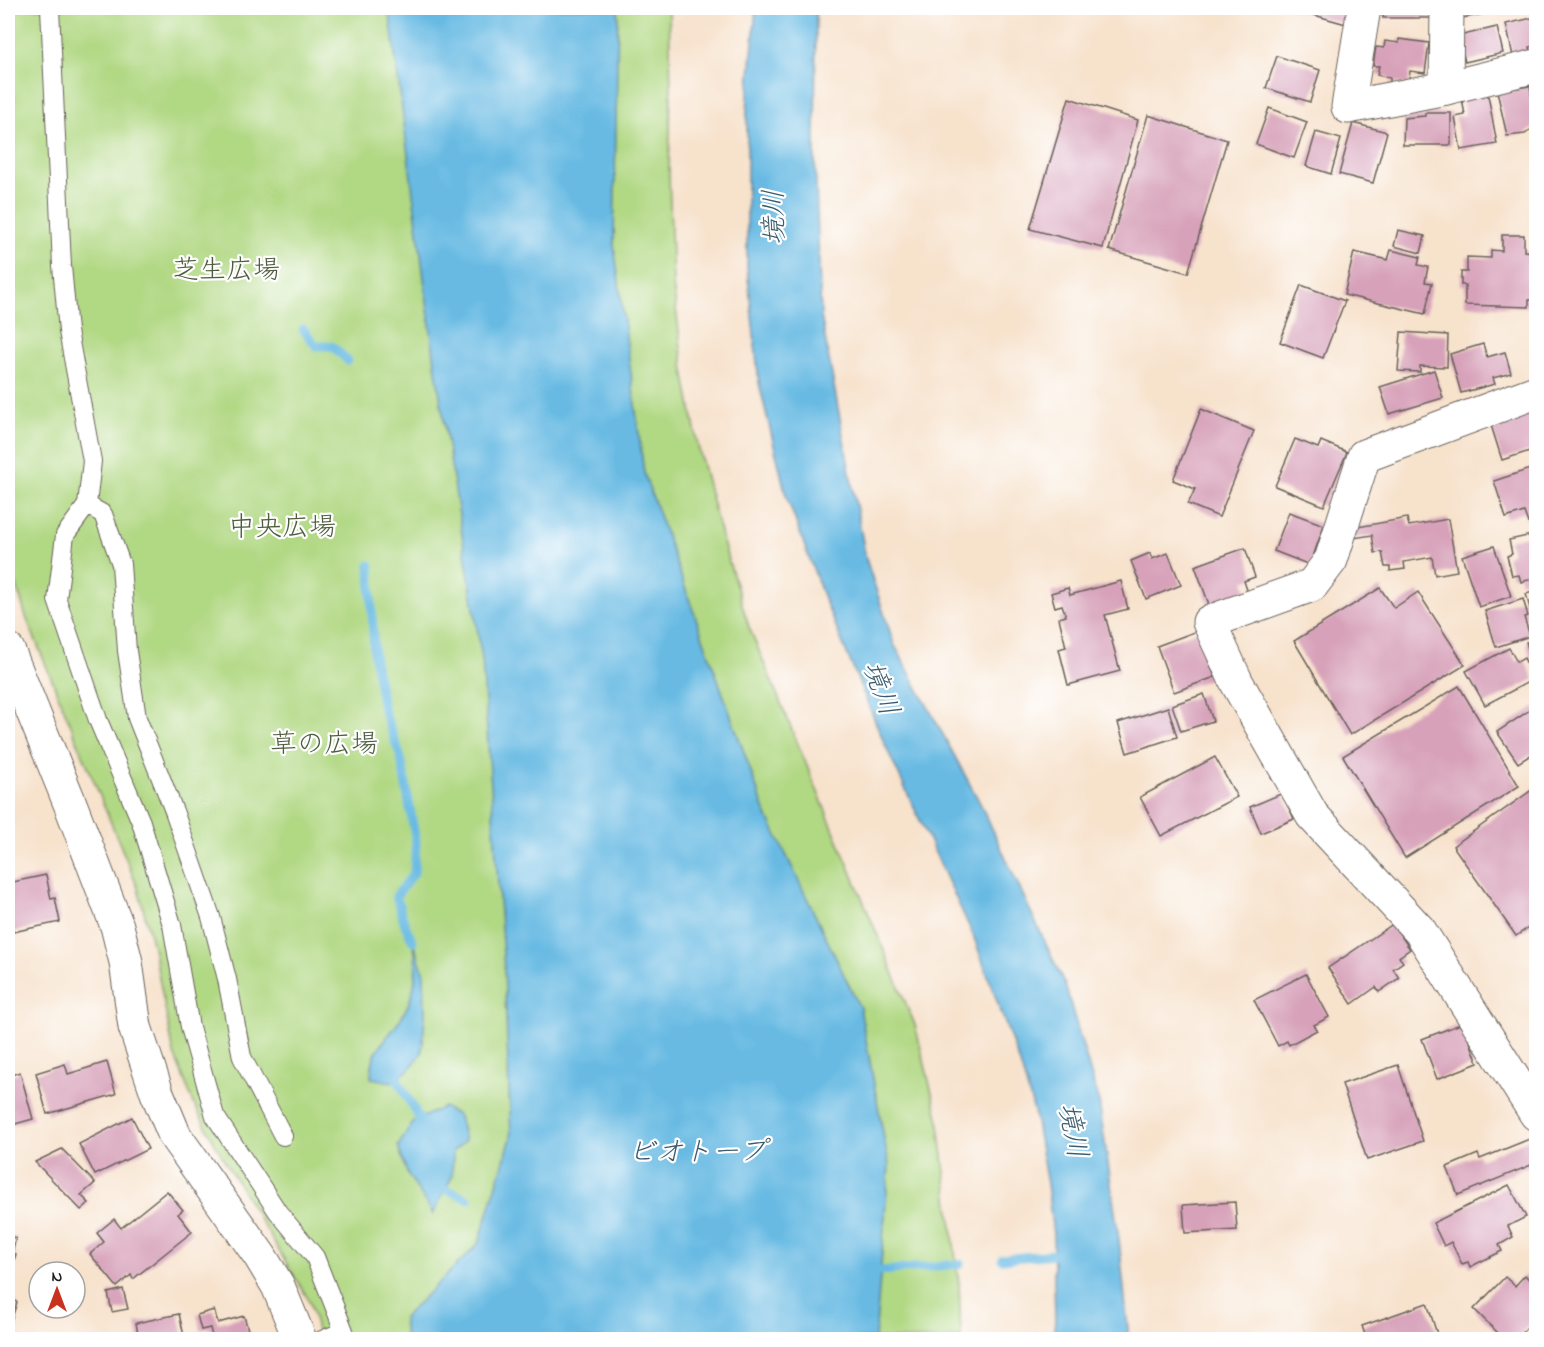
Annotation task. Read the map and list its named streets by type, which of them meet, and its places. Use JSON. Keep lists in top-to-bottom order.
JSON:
{
  "water": ["境川", "ビオトープ"],
  "parks": ["芝生広場", "中央広場", "草の広場"],
  "north": "top"
}
